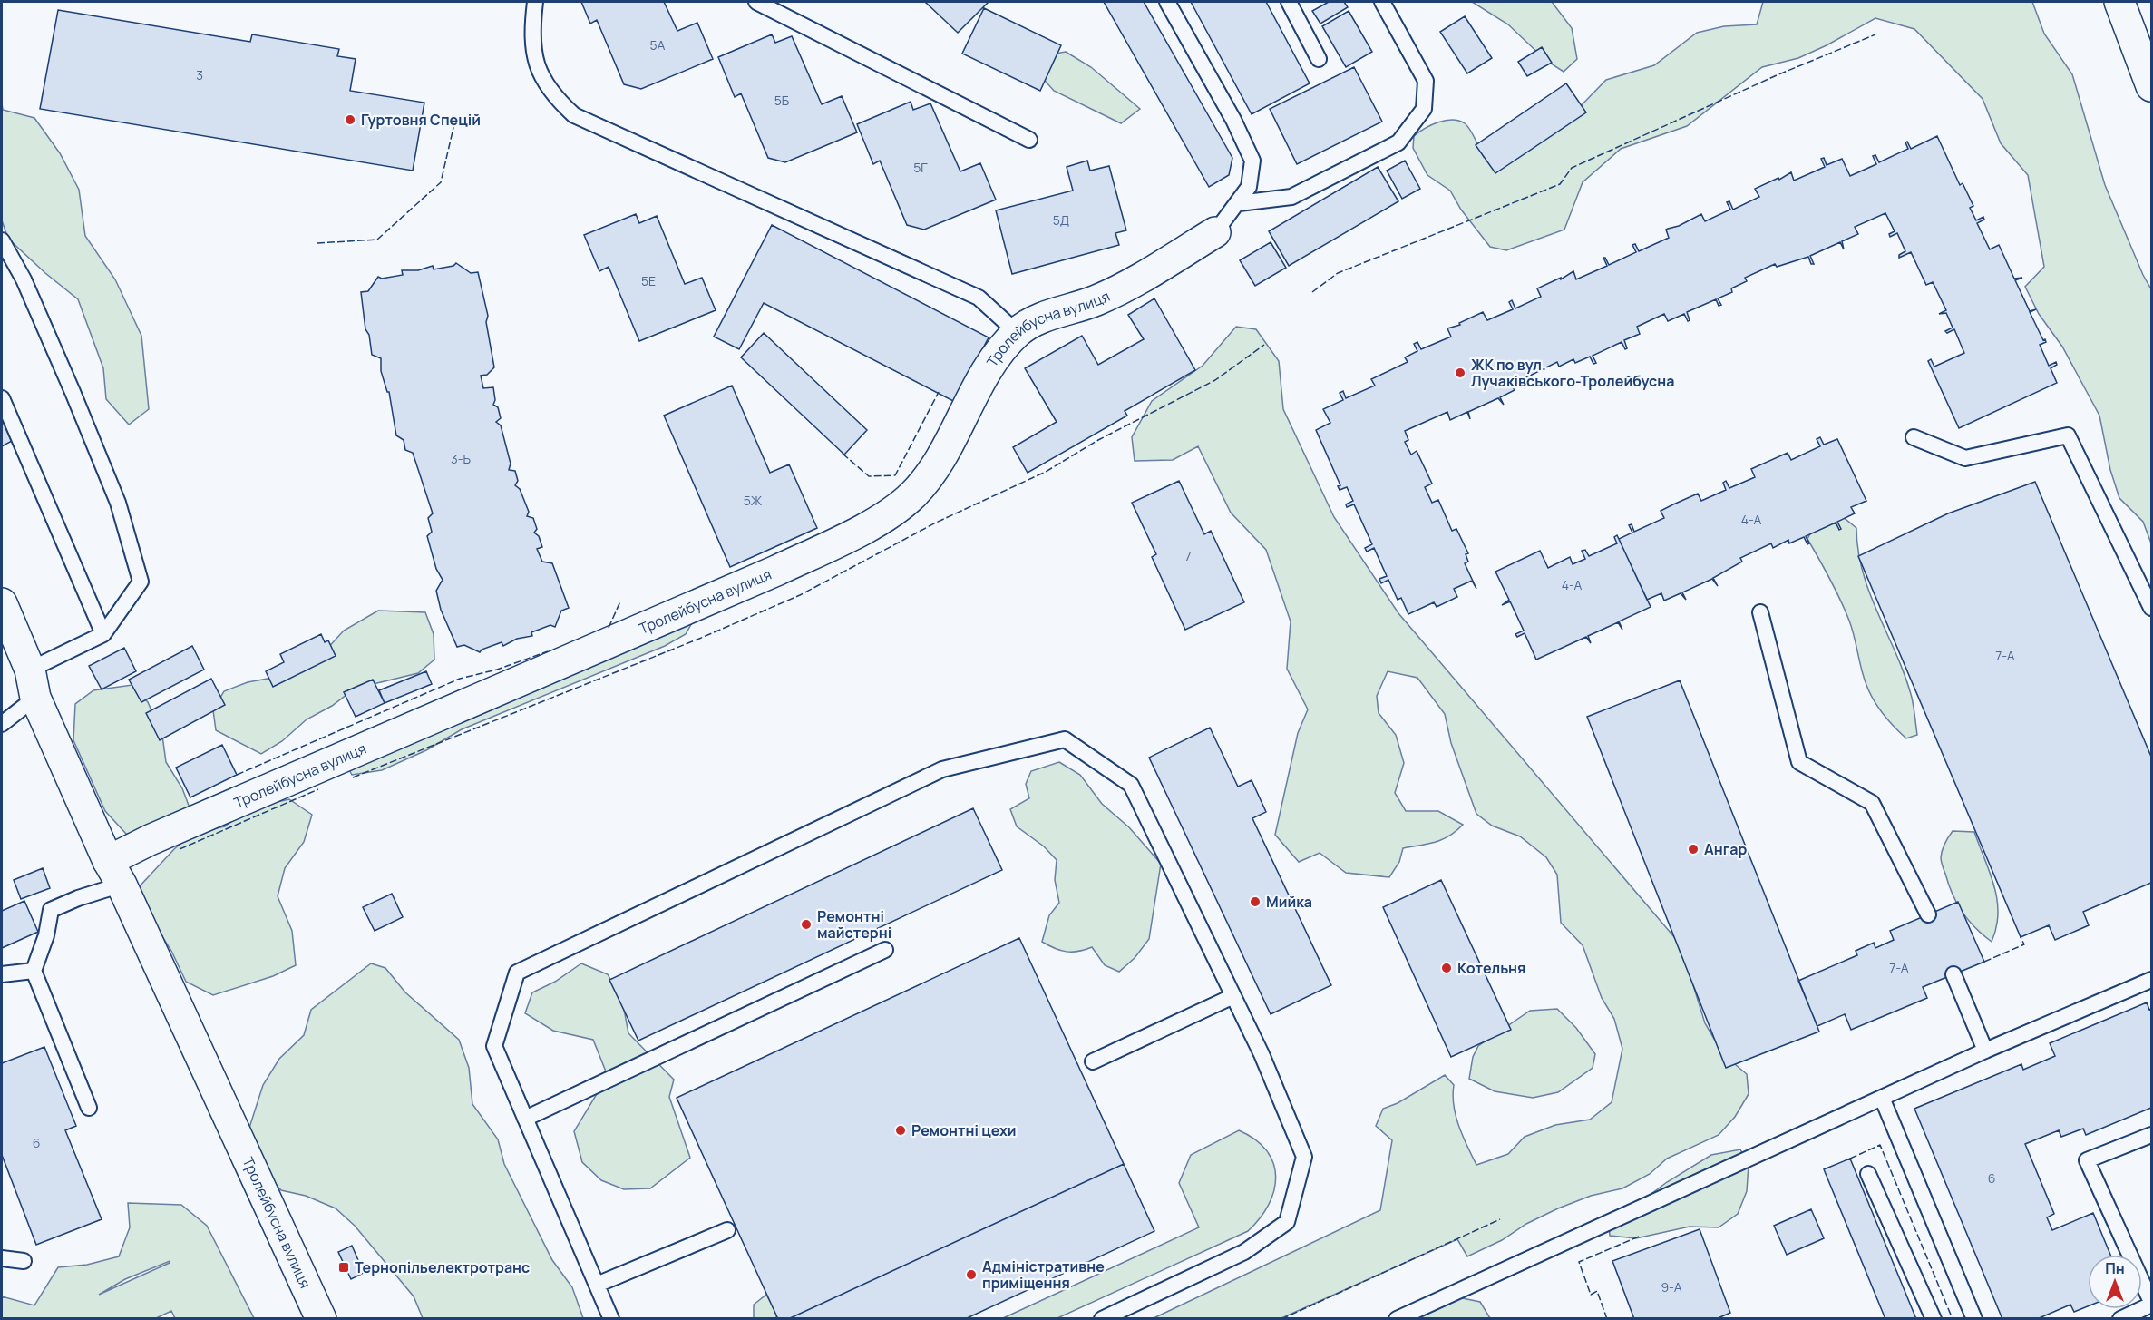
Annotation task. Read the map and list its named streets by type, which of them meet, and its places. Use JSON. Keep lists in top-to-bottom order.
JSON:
{
  "streets": {
    "street": ["Тролейбусна вулиця"]
  },
  "places": {
    "other": [
      "Гуртовня Спецій",
      "ЖК по вул. Лучаківського-Тролейбусна",
      "Ангар",
      "Мийка",
      "Ремонтні майстерні",
      "Котельня",
      "Ремонтні цехи",
      "Адміністративне приміщення"
    ],
    "transit": ["Тернопільелектротранс"]
  },
  "house_numbers": [
    "5А",
    "3",
    "5Б",
    "5Г",
    "5Д",
    "5Е",
    "3-Б",
    "5Ж",
    "4-А",
    "7",
    "4-А",
    "7-А",
    "7-А",
    "6",
    "6",
    "9-А"
  ],
  "north": "top"
}
